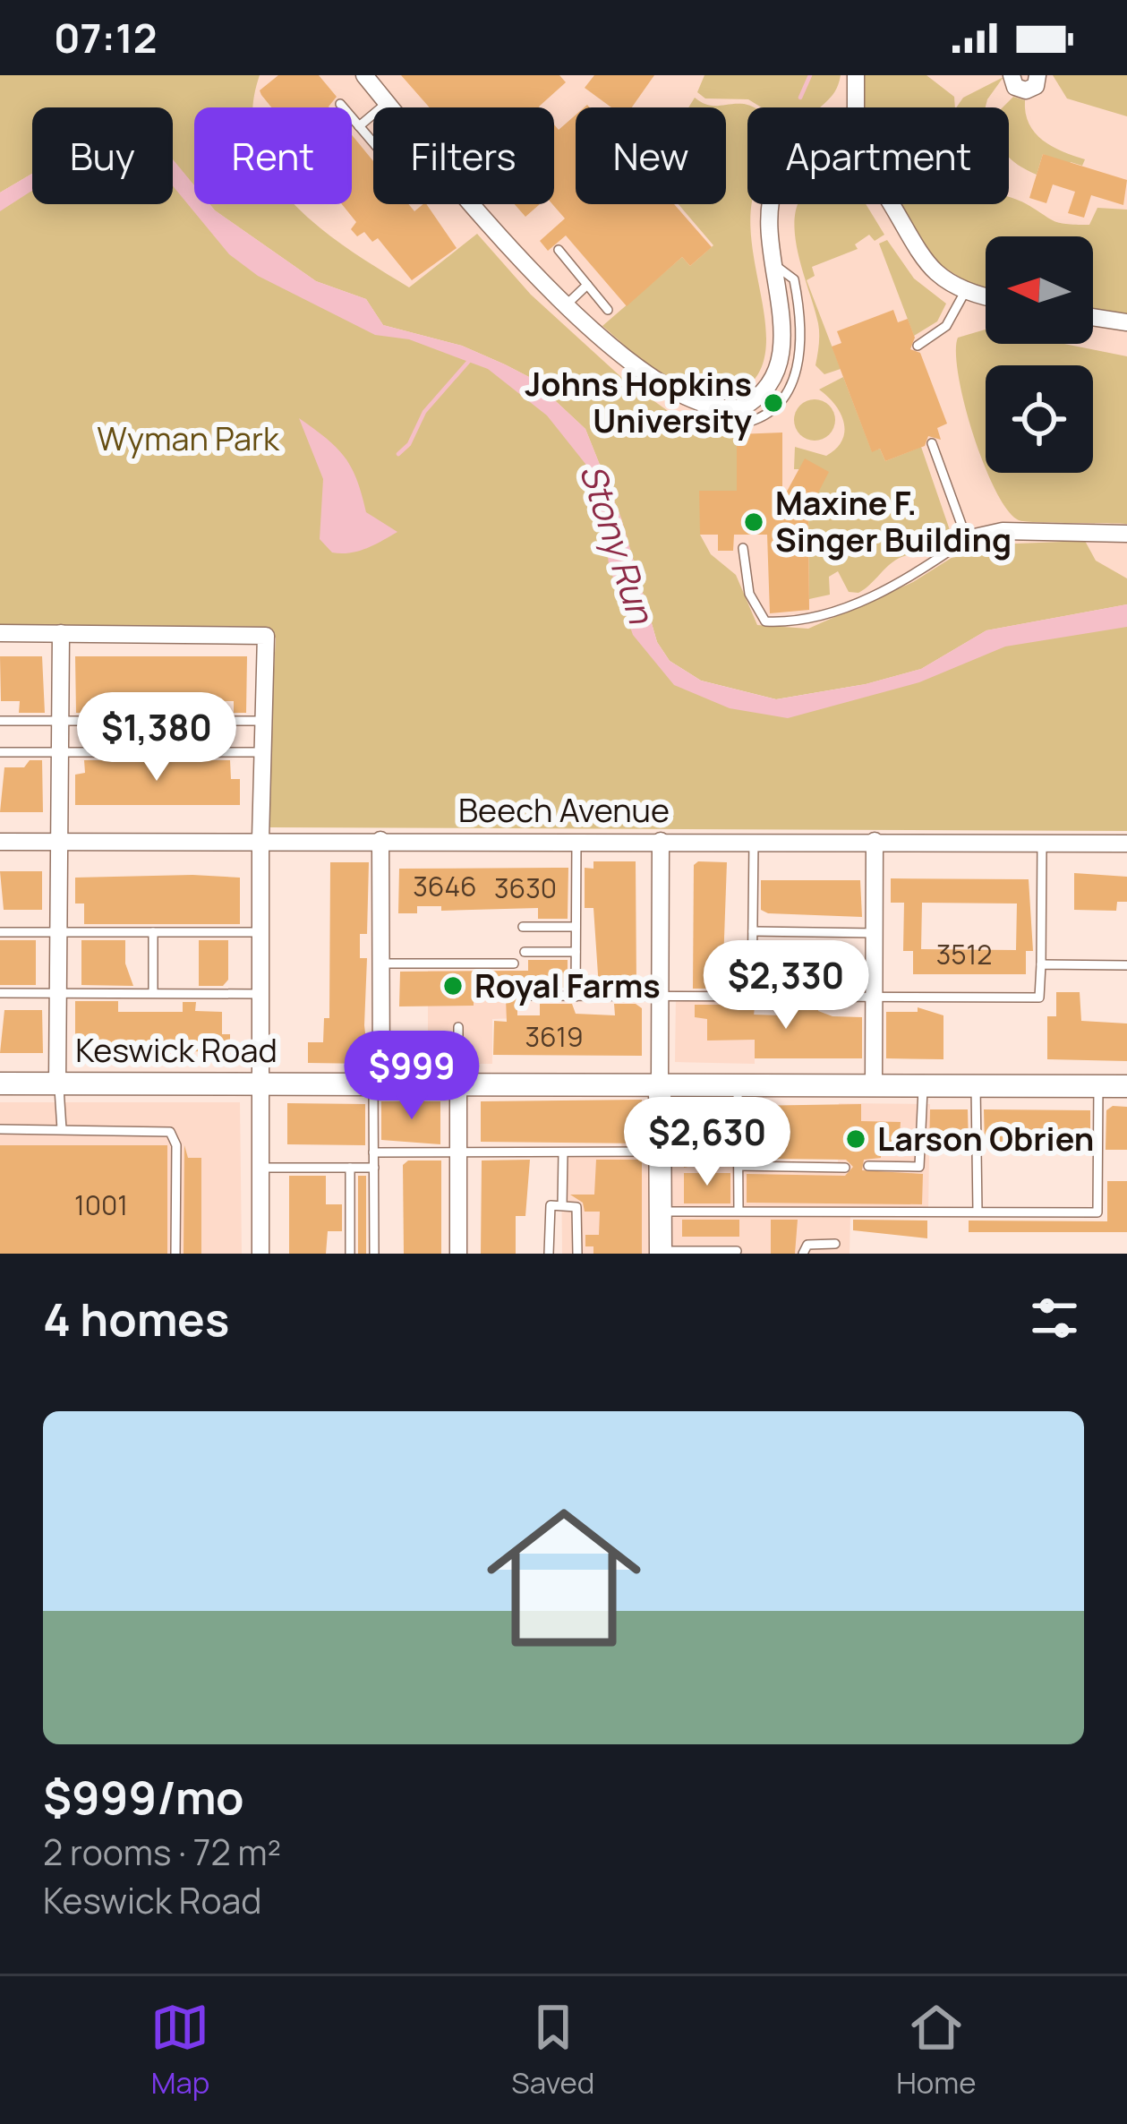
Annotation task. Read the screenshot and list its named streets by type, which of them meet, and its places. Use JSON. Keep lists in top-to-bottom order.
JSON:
{
  "streets": {
    "street": ["Beech Avenue", "Keswick Road"]
  },
  "water": ["Stony Run"],
  "parks": ["Wyman Park"],
  "places": [
    "Johns Hopkins University",
    "Maxine F. Singer Building",
    "Royal Farms",
    "Larson Obrien"
  ],
  "house_numbers": [
    "3646",
    "3630",
    "3512",
    "3619",
    "1001"
  ],
  "north": "left",
  "page": {
    "status": "07:12",
    "chip": [
      "Buy",
      "Rent",
      "Filters",
      "New",
      "Apartment"
    ],
    "price": [
      "$1,380",
      "$2,330",
      "$999",
      "$2,630"
    ],
    "heading": "4 homes",
    "list": [
      {
        "name": "$999/mo",
        "note": "2 rooms · 72 m² · Keswick Road"
      }
    ],
    "tabs": ["Map", "Saved", "Home"]
  }
}
